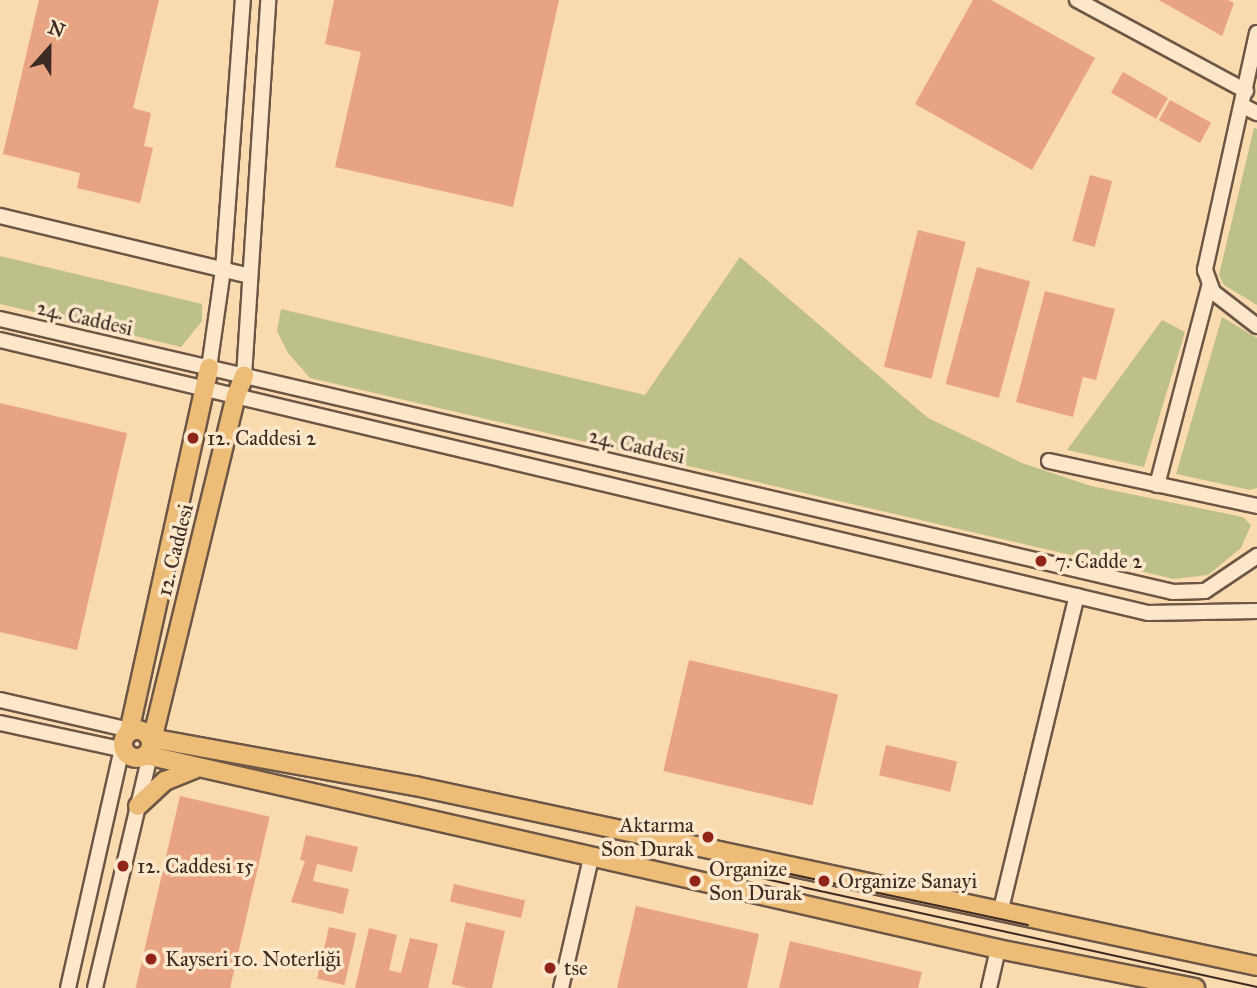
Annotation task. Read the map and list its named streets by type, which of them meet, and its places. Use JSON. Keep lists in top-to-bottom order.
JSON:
{
  "streets": {
    "main road": ["12. Caddesi"],
    "street": ["24. Caddesi"]
  },
  "crossings": [
    ["24. Caddesi", "12. Caddesi"]
  ],
  "places": [
    "12. Caddesi 2",
    "7. Cadde 2",
    "Aktarma Son Durak",
    "12. Caddesi 15",
    "Organize Son Durak",
    "Organize Sanayi",
    "Kayseri 10. Noterliği",
    "tse"
  ],
  "north": "top"
}
